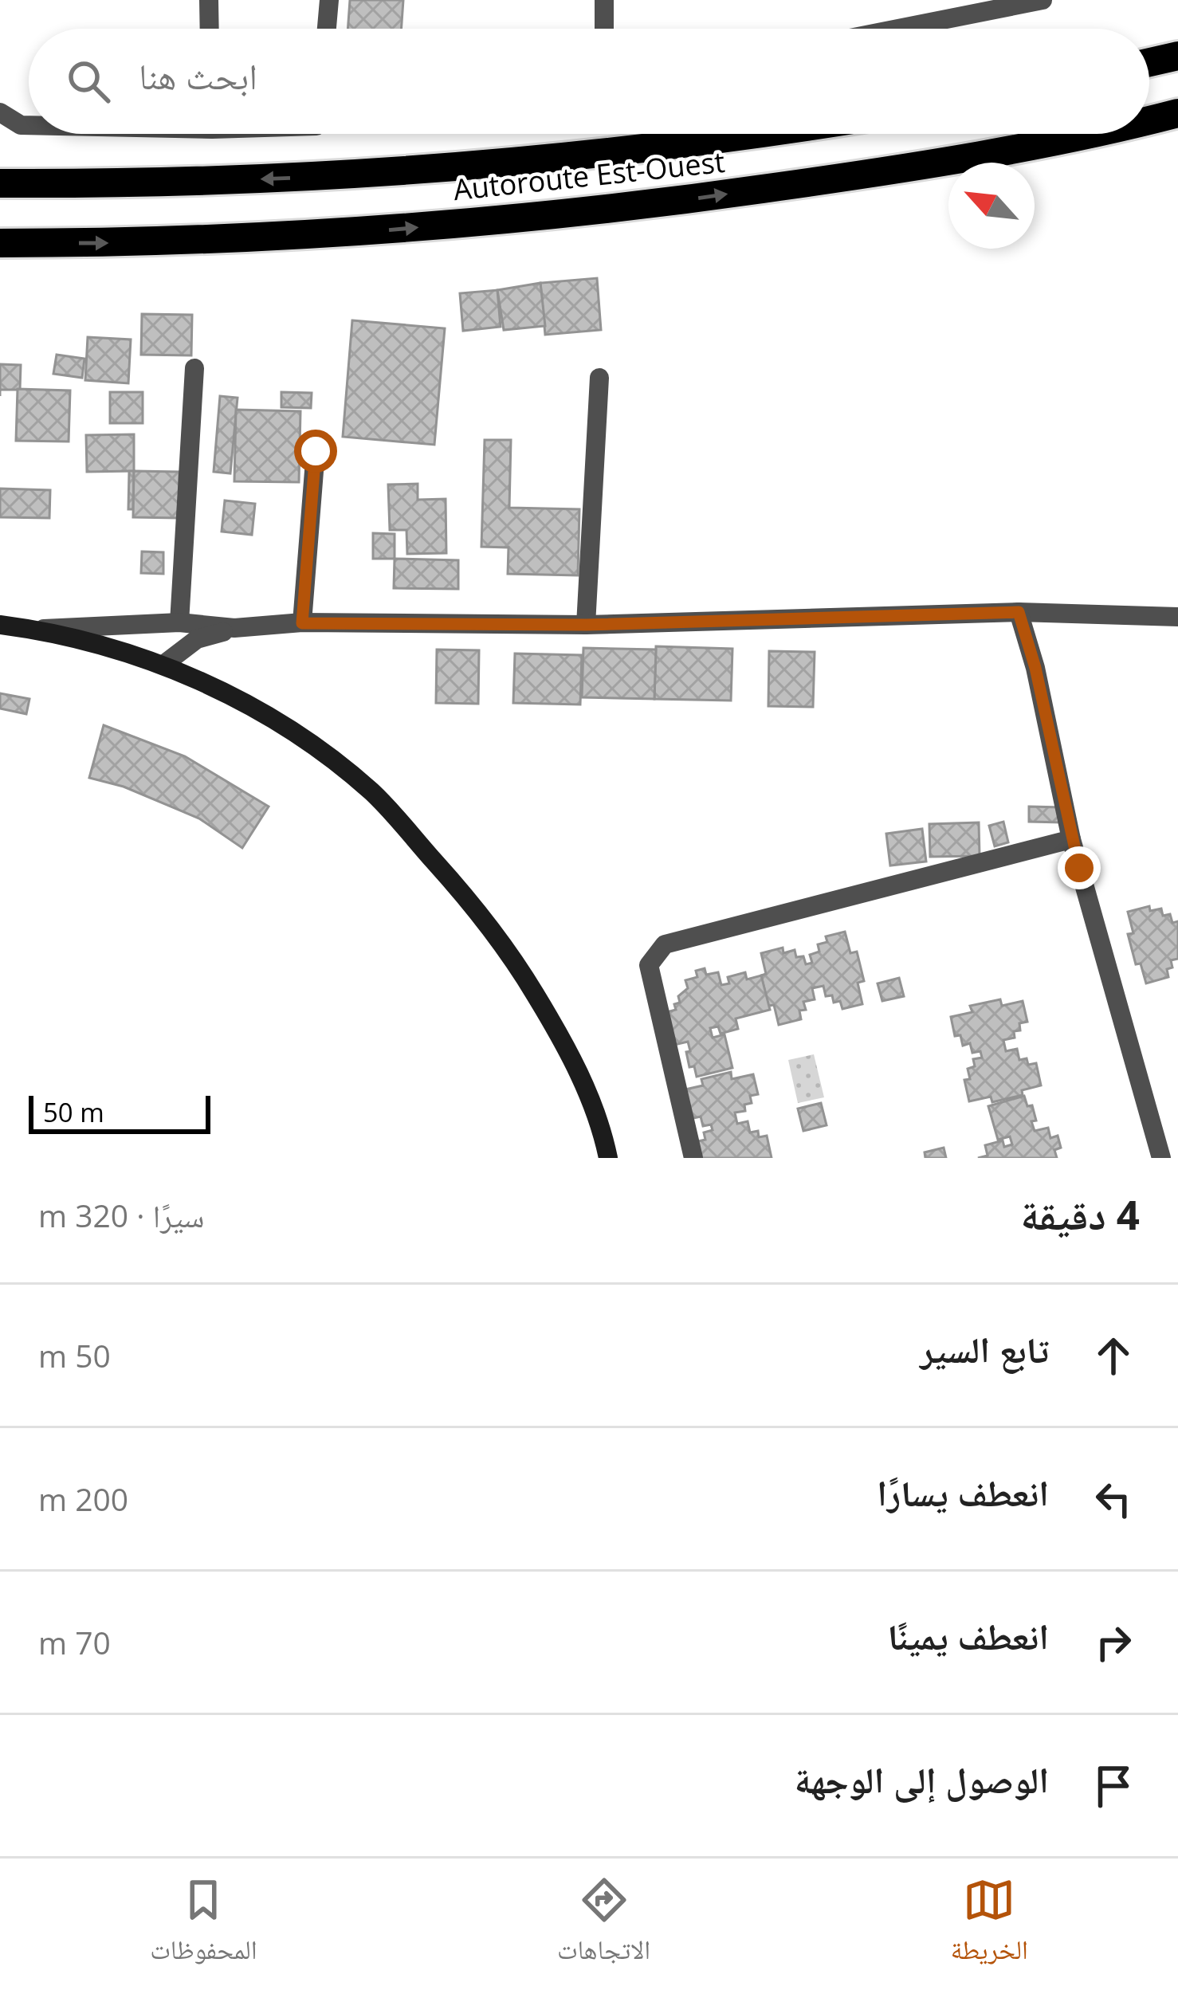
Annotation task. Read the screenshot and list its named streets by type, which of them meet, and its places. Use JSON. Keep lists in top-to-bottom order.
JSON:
{
  "streets": {
    "highway": ["Autoroute Est-Ouest"]
  },
  "scale_bar": "50 m",
  "north": "top left",
  "page": {
    "search": "ابحث هنا",
    "scale": "50 m",
    "heading": ["4 دقيقة", "سيرًا · 320 m"],
    "list": [
      ["تابع السير", "50 m"],
      ["انعطف يسارًا", "200 m"],
      ["انعطف يمينًا", "70 m"],
      "الوصول إلى الوجهة"
    ],
    "nav": ["الخريطة", "الاتجاهات", "المحفوظات"]
  }
}
